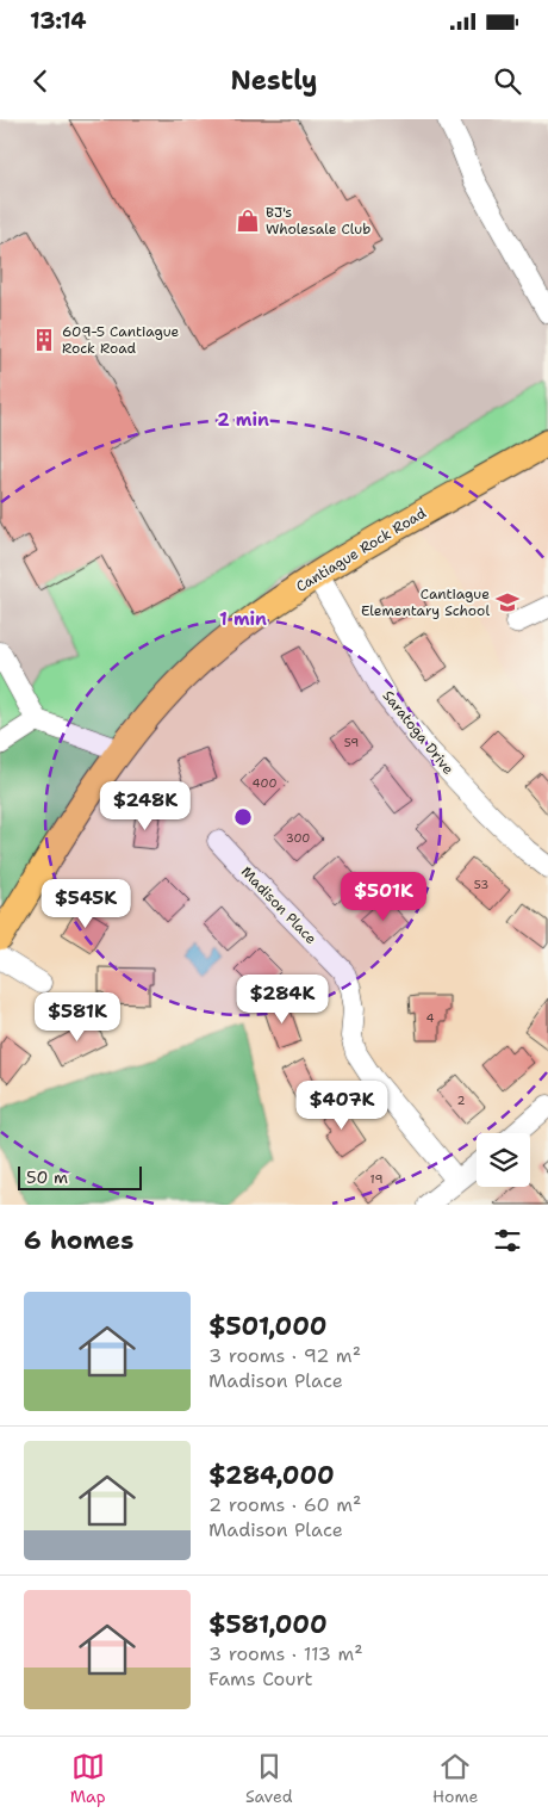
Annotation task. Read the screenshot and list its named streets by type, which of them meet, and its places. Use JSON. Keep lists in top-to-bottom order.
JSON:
{
  "streets": {
    "main road": ["Cantiague Rock Road"],
    "street": ["Saratoga Drive", "Madison Place"]
  },
  "crossings": [
    ["Cantiague Rock Road", "Saratoga Drive"]
  ],
  "places": {
    "shop": ["BJ's Wholesale Club"],
    "building": ["609-5 Cantiague Rock Road"],
    "school or university": ["Cantiague Elementary School"]
  },
  "house_numbers": [
    "59",
    "400",
    "300",
    "53",
    "4",
    "2",
    "19"
  ],
  "scale_bar": "50 m",
  "page": {
    "status": "13:14",
    "header": "Nestly",
    "price": [
      "$248K",
      "$501K",
      "$545K",
      "$284K",
      "$581K",
      "$407K"
    ],
    "scale": "50 m",
    "heading": "6 homes",
    "list": [
      {
        "name": "$501,000",
        "note": "3 rooms · 92 m² · Madison Place"
      },
      {
        "name": "$284,000",
        "note": "2 rooms · 60 m² · Madison Place"
      },
      {
        "name": "$581,000",
        "note": "3 rooms · 113 m² · Fams Court"
      }
    ],
    "tabs": ["Map", "Saved", "Home"]
  },
  "rings": ["2 min", "1 min"]
}
